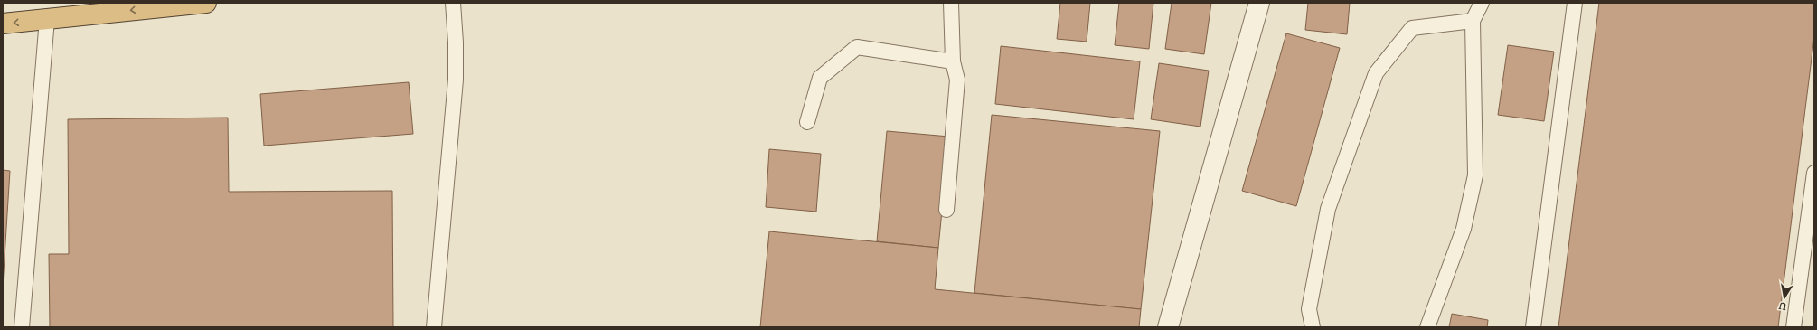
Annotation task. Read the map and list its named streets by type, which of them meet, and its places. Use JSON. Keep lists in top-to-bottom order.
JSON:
{
  "north": "bottom"
}
